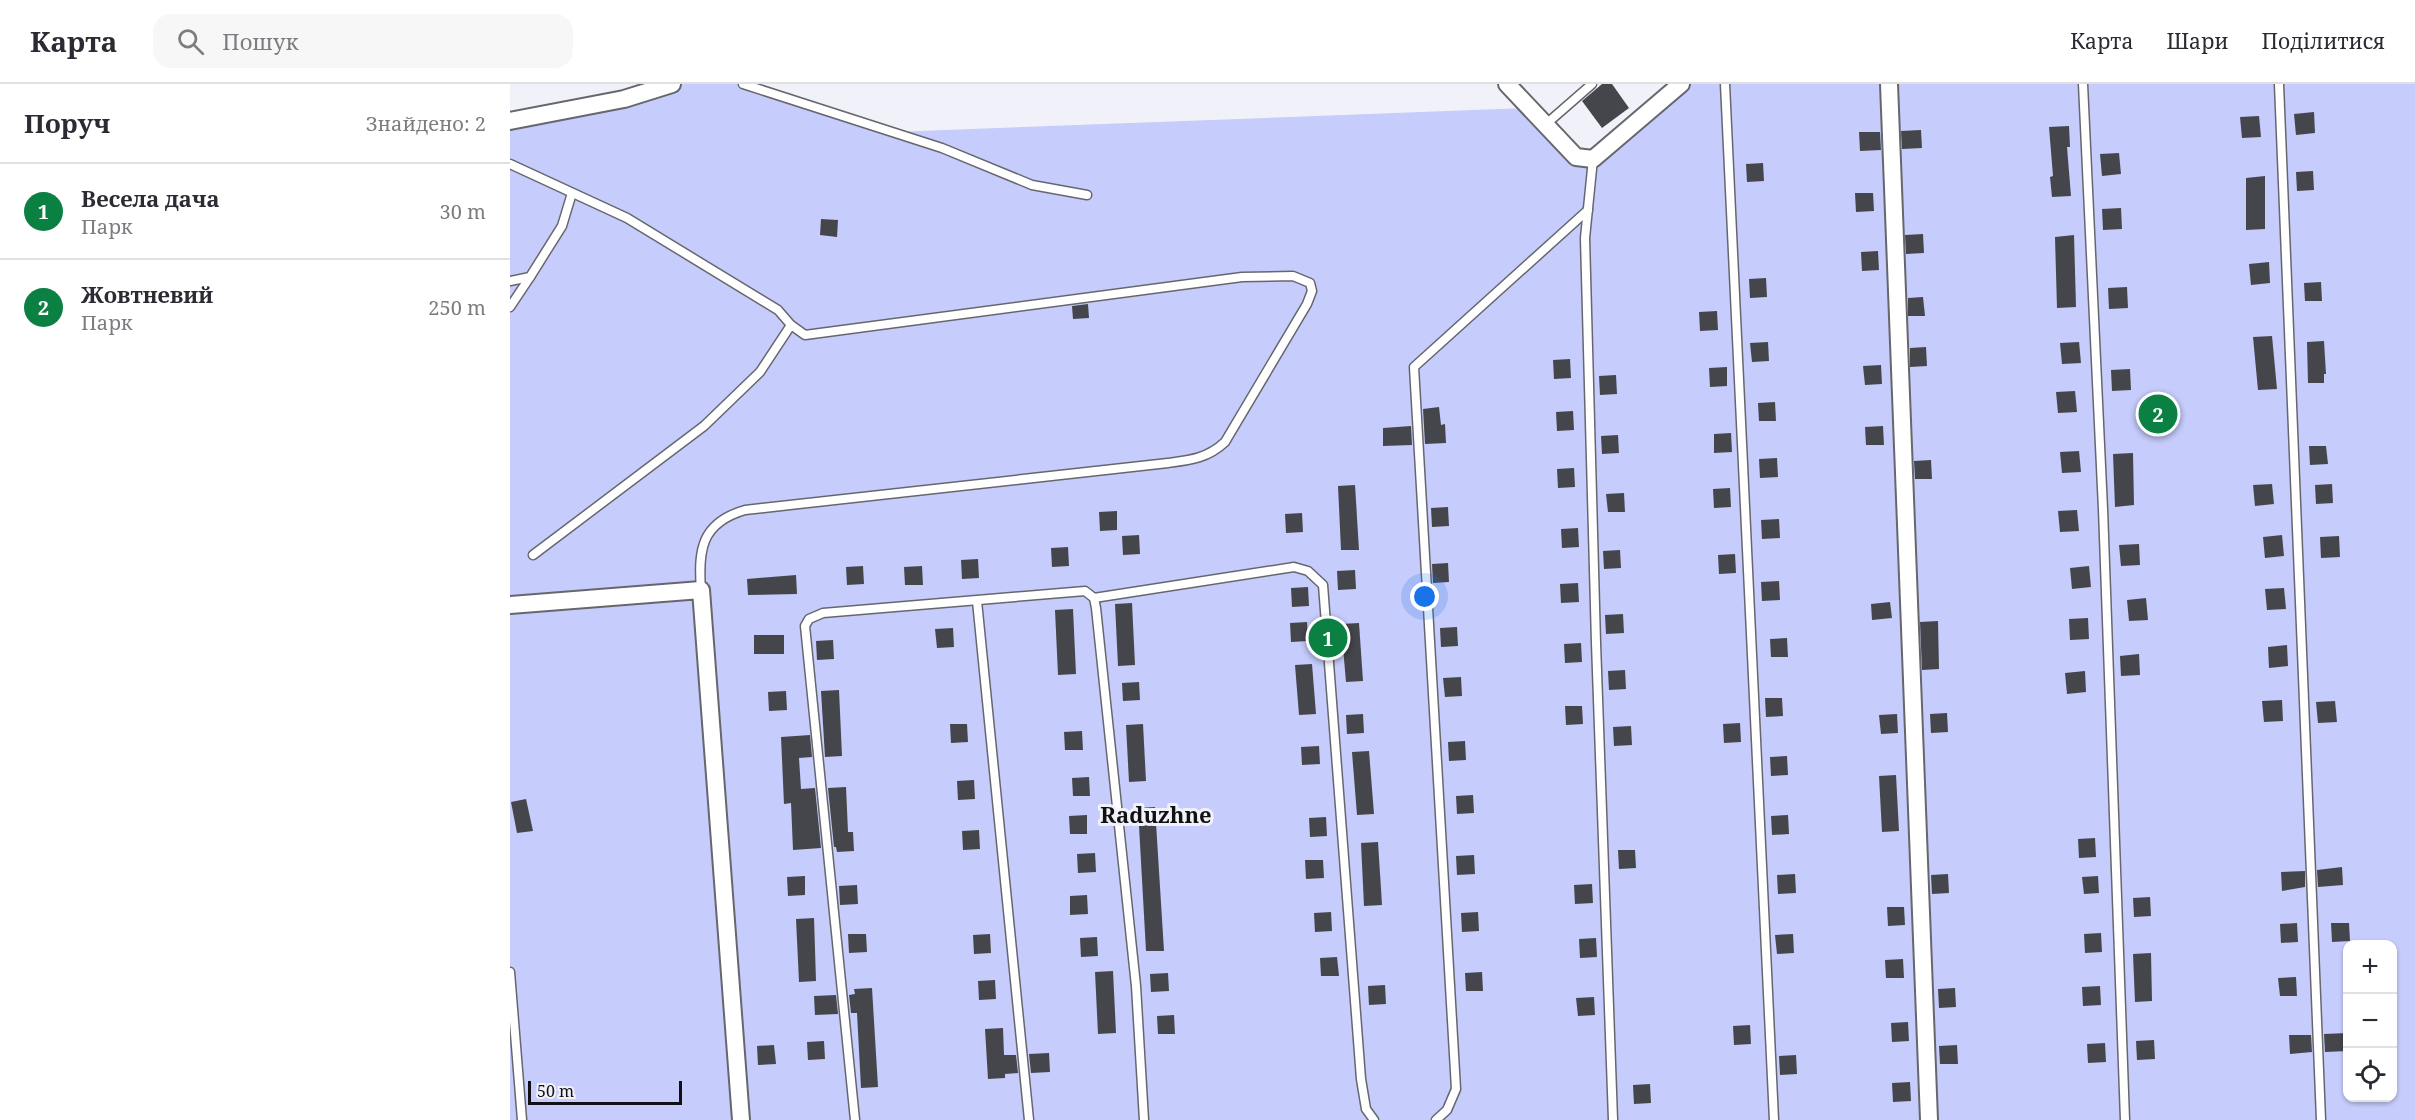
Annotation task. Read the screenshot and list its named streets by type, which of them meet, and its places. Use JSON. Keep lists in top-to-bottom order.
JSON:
{
  "districts": ["Raduzhne"],
  "scale_bar": "50 m",
  "page": {
    "header": "Карта",
    "search": "Пошук",
    "nav": ["Карта", "Шари", "Поділитися"],
    "heading": ["Поруч", "Знайдено: 2"],
    "list": [
      {
        "mark": "1",
        "name": "Весела дача",
        "note": "Парк",
        "value": "30 m"
      },
      {
        "mark": "2",
        "name": "Жовтневий",
        "note": "Парк",
        "value": "250 m"
      }
    ],
    "pins": ["2", "1"],
    "map_buttons": ["+", "−"],
    "scale": "50 m"
  }
}
